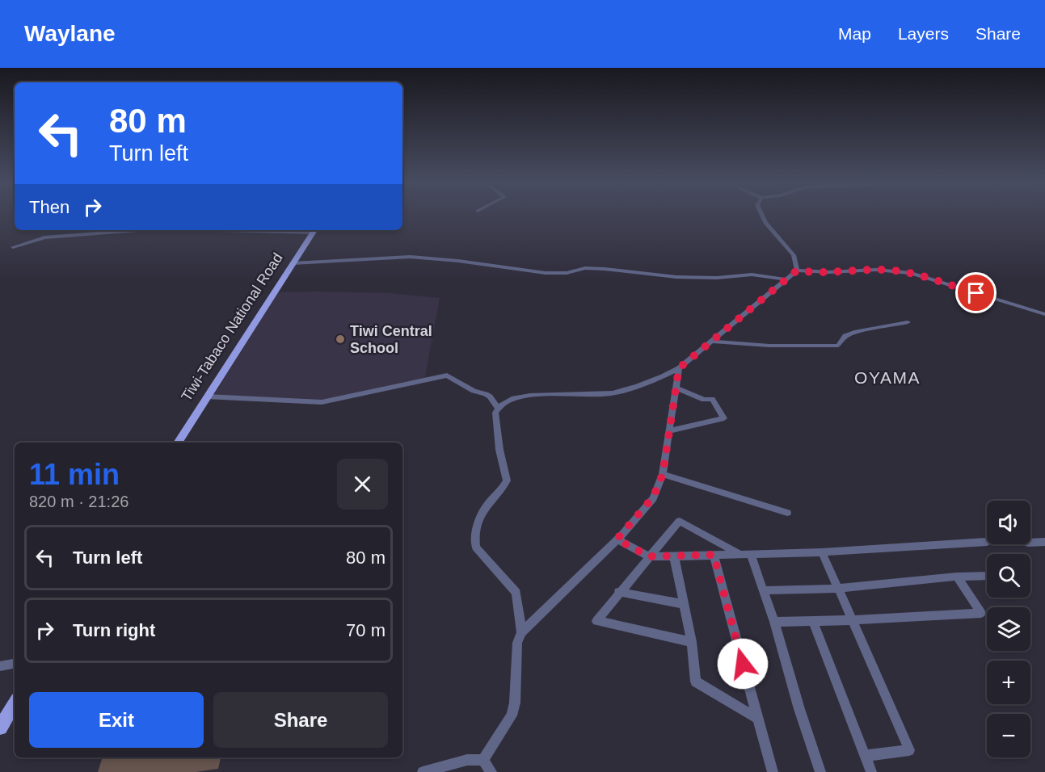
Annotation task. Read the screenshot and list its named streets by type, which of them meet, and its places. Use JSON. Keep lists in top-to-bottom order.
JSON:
{
  "streets": {
    "main road": ["Tiwi-Tabaco National Road"]
  },
  "districts": ["OYAMA"],
  "places": ["Tiwi Central School"],
  "page": {
    "header": "Waylane",
    "nav": ["Map", "Layers", "Share"],
    "turn": ["80 m", "Turn left"],
    "then": "Then",
    "heading": ["11 min", "820 m · 21:26"],
    "map_buttons": ["+", "−"],
    "list": [
      {
        "name": "Turn left",
        "value": "80 m"
      },
      {
        "name": "Turn right",
        "value": "70 m"
      }
    ],
    "buttons": ["Exit", "Share"]
  }
}
